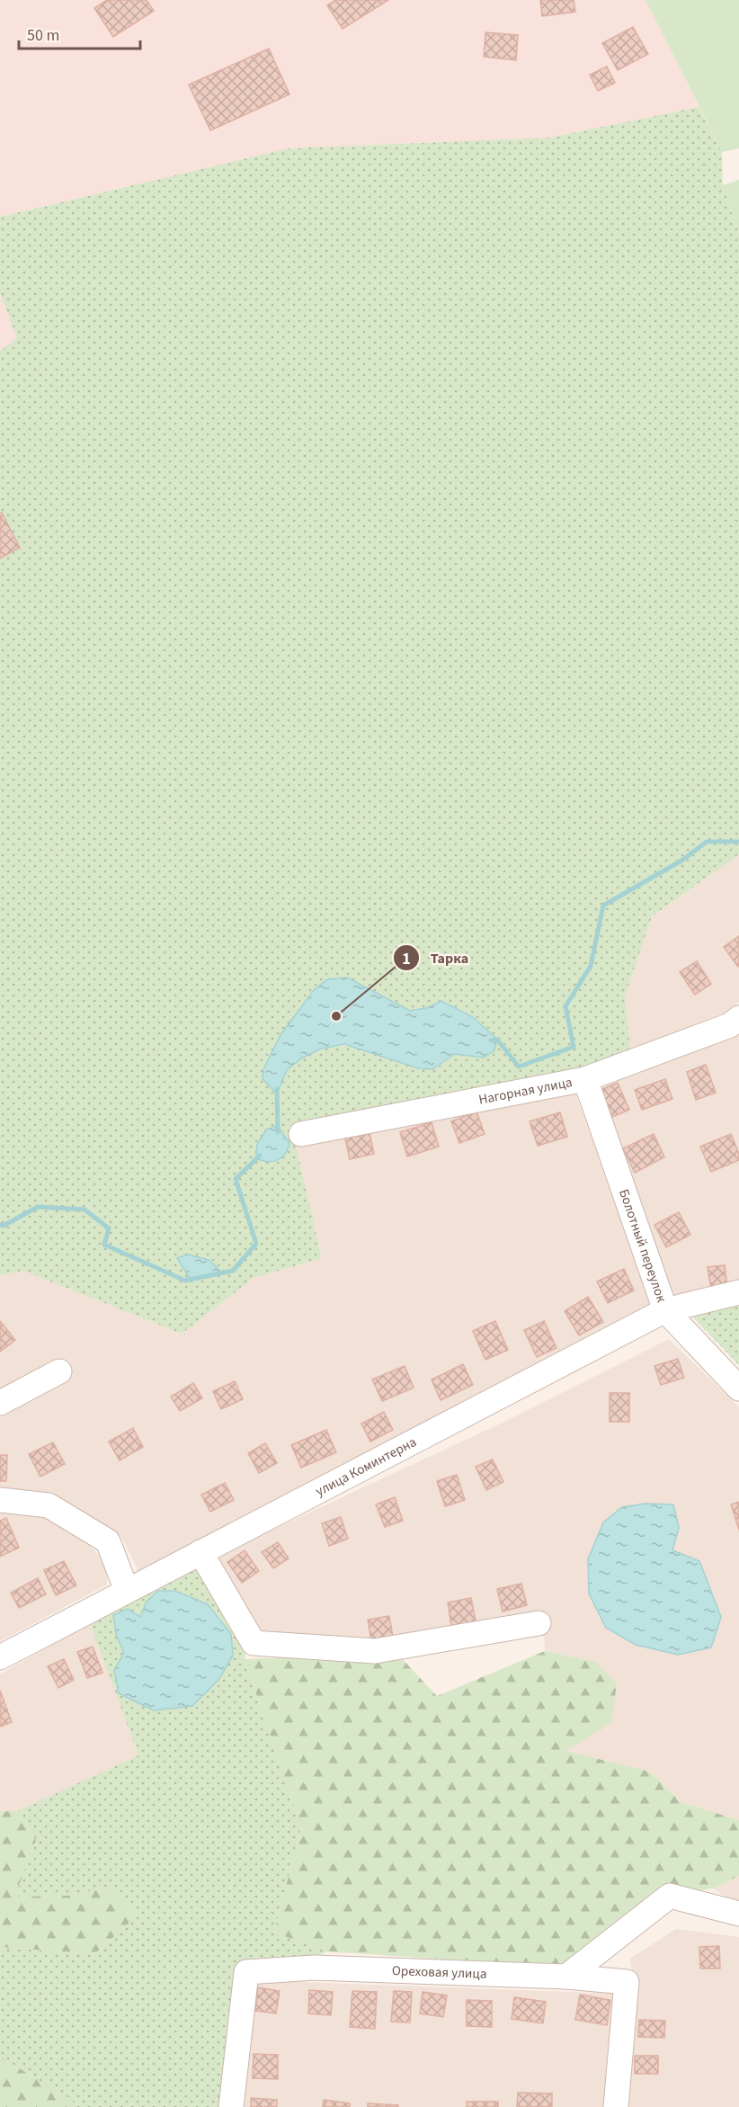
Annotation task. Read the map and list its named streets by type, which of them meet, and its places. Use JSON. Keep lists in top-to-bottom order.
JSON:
{
  "streets": {
    "street": [
      "Нагорная улица",
      "Болотный переулок",
      "улица Коминтерна",
      "Ореховая улица"
    ]
  },
  "crossings": [
    ["Нагорная улица", "Болотный переулок"],
    ["Болотный переулок", "улица Коминтерна"]
  ],
  "places": ["Тарка"],
  "scale_bar": "50 m"
}
